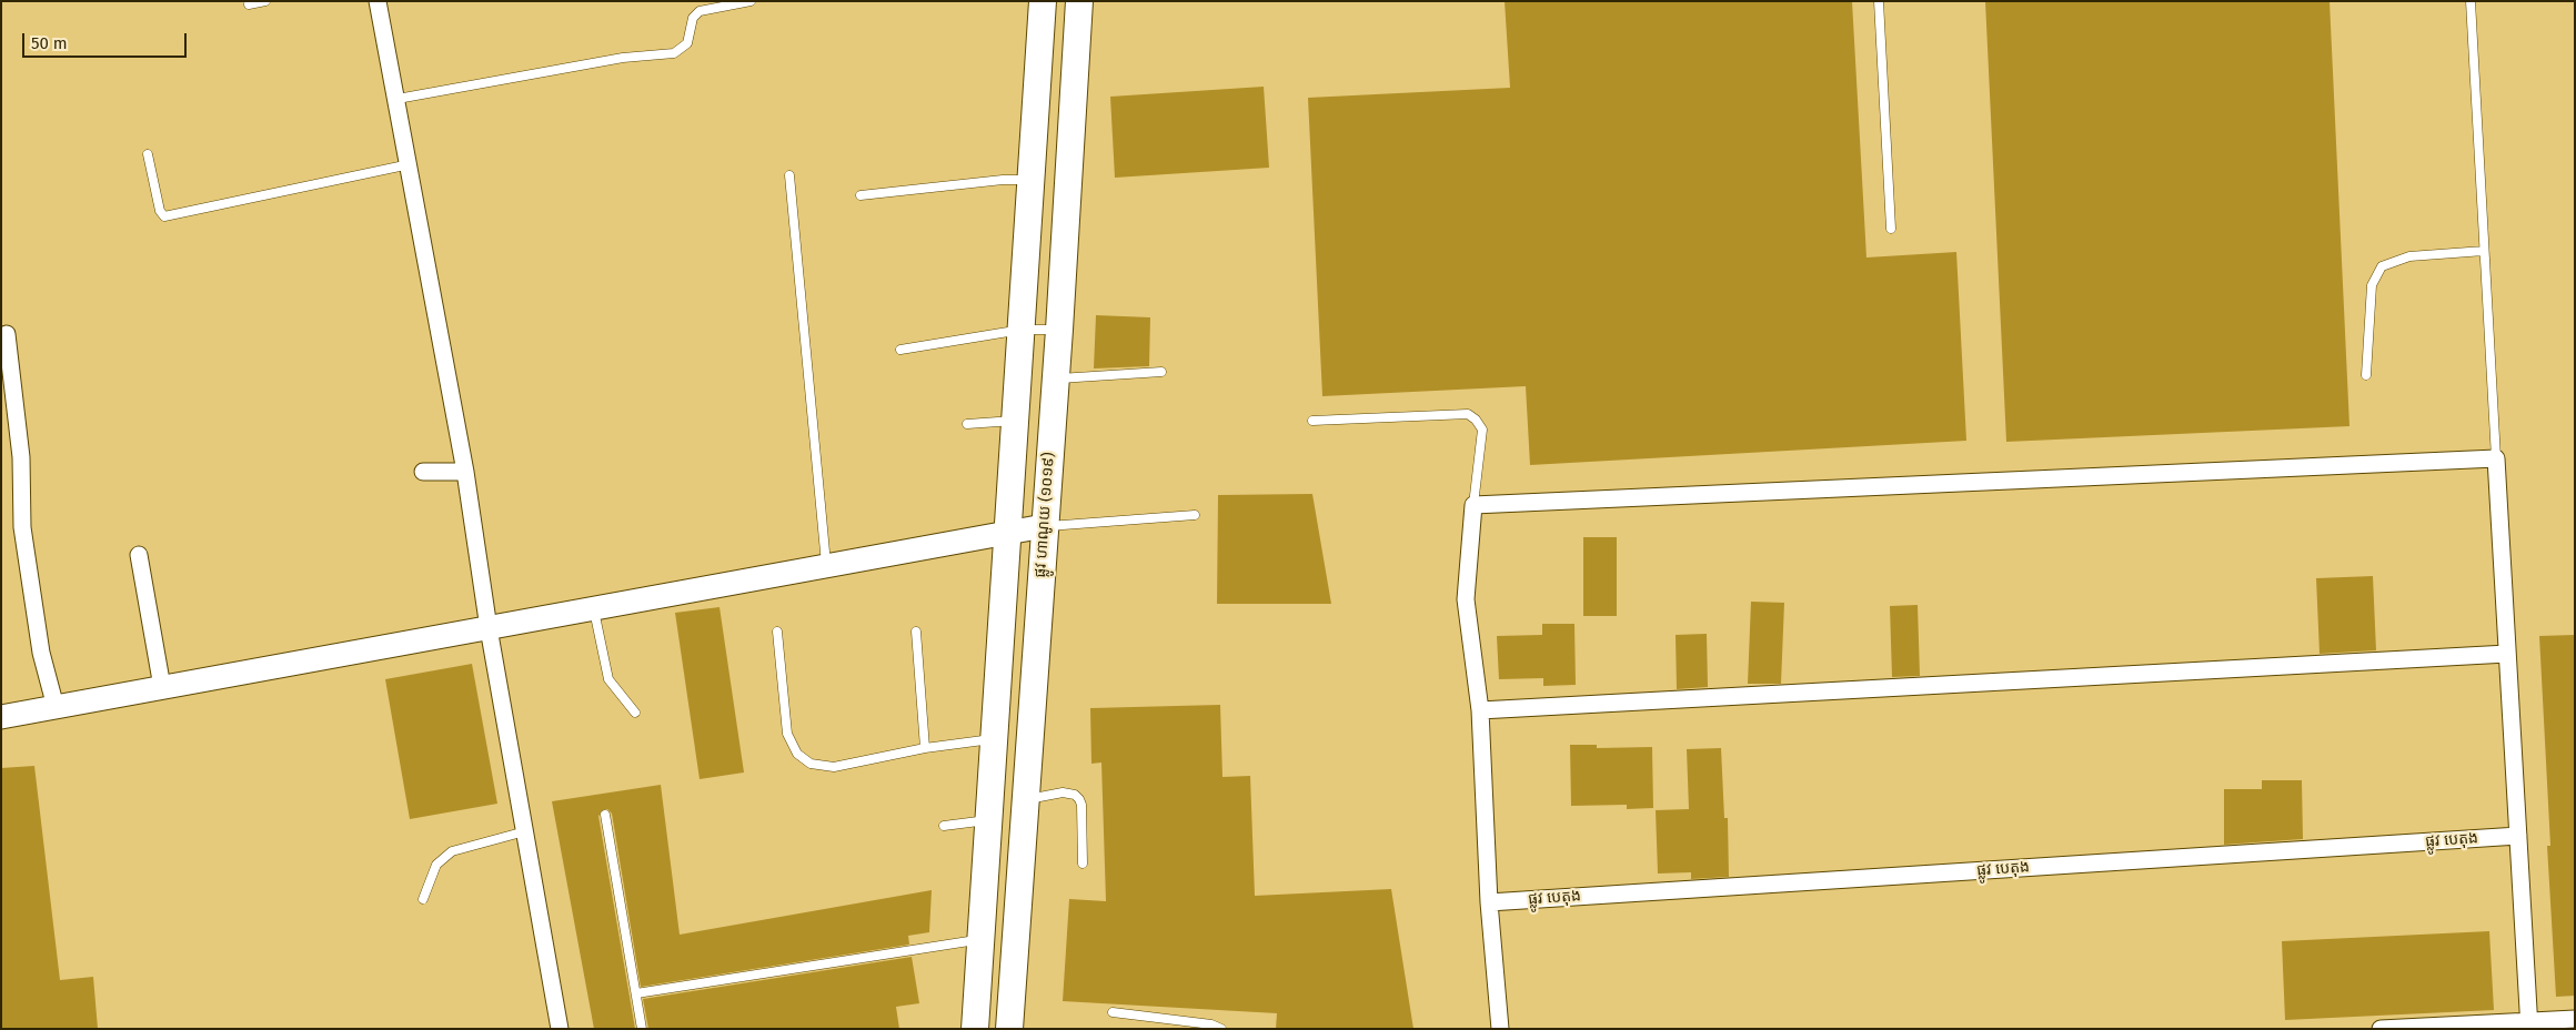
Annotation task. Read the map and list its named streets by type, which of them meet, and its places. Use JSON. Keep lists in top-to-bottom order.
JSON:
{
  "streets": {
    "main road": ["ផ្លូវ ហាណូយ (១០១៩)"],
    "street": ["ផ្លូវ បេតុង"]
  },
  "scale_bar": "50 m"
}
